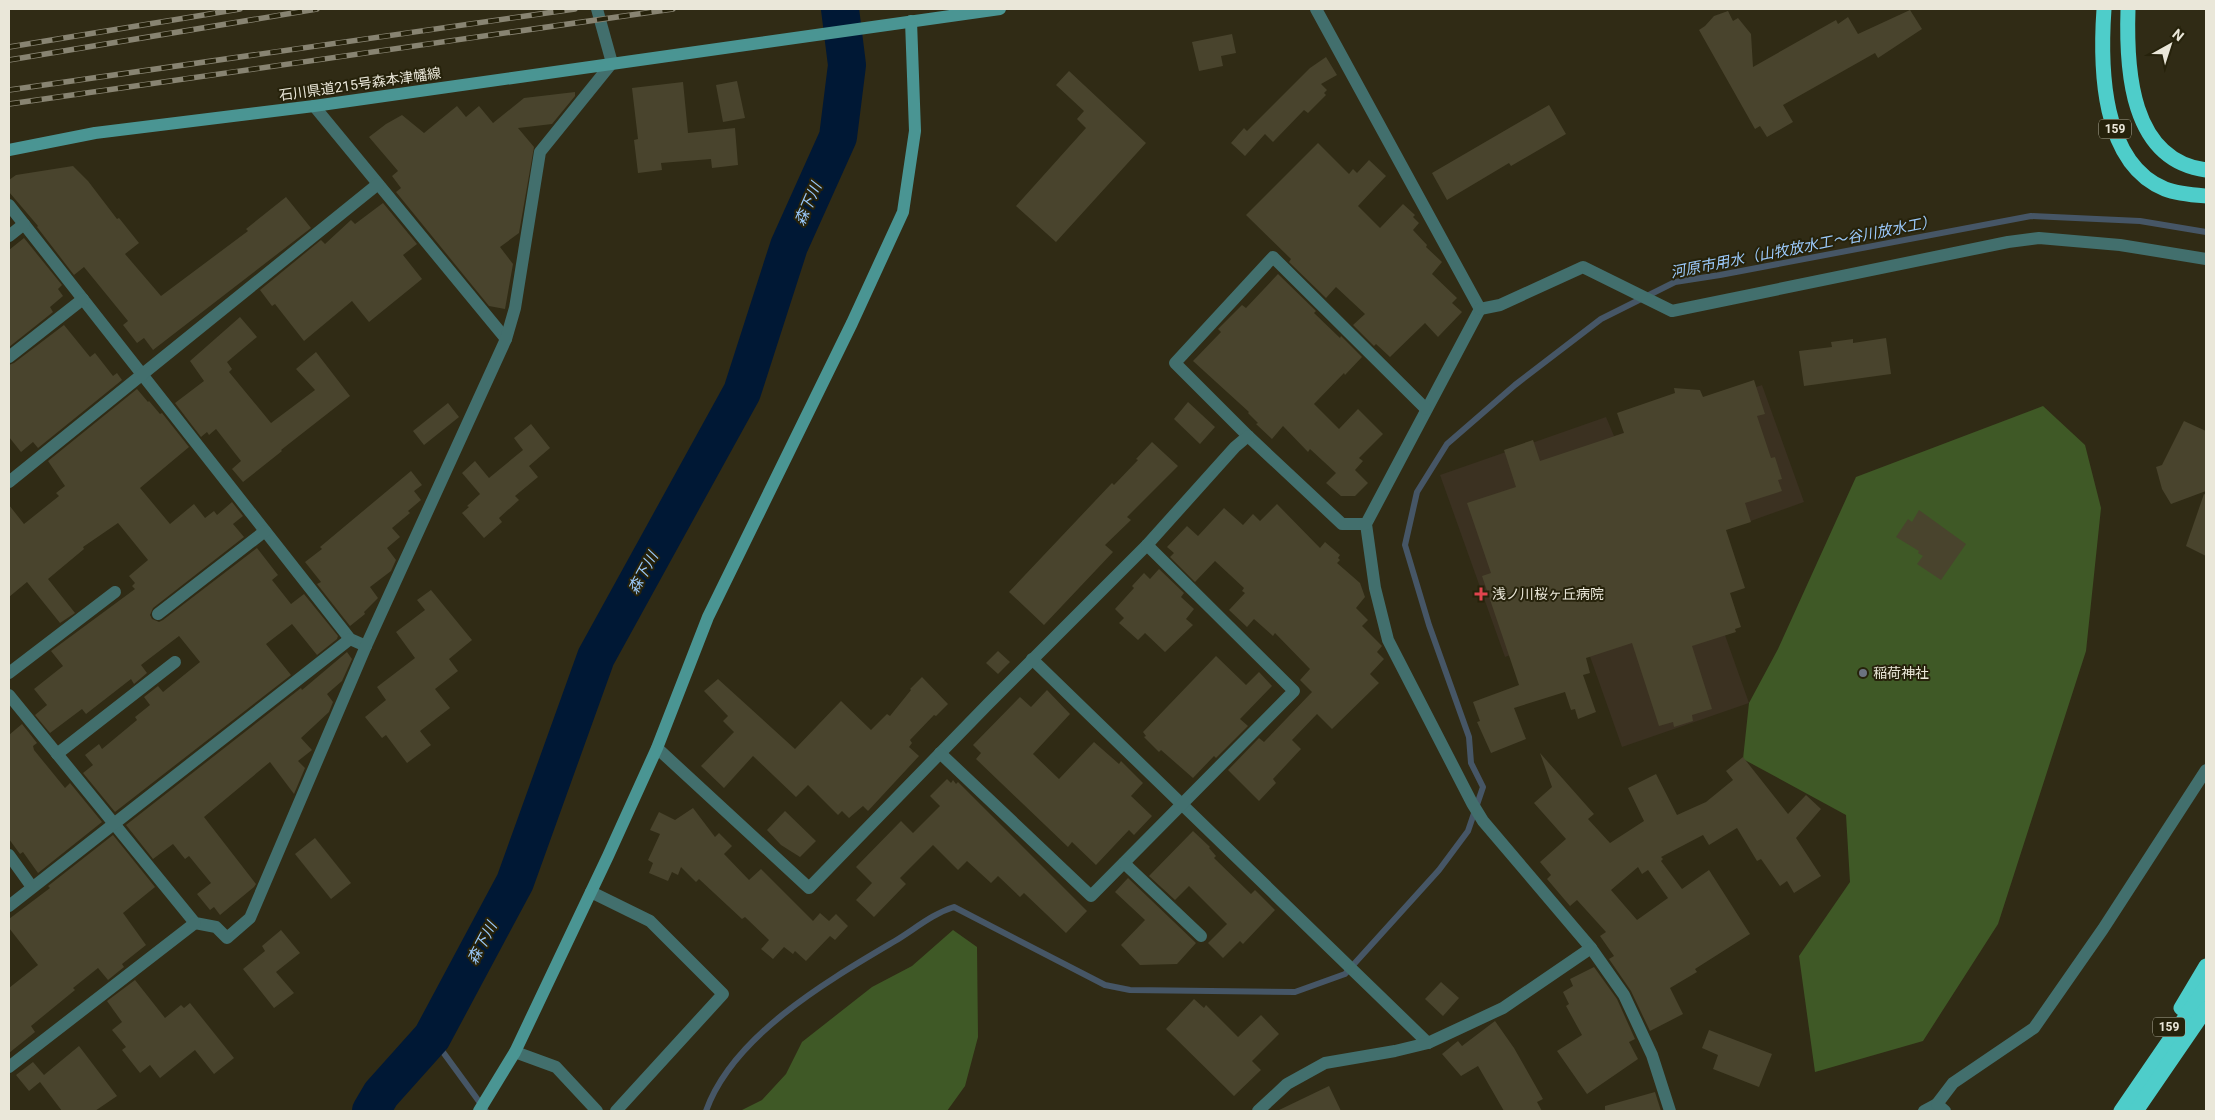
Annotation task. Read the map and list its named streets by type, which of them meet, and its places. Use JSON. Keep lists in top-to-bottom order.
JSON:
{
  "streets": {
    "highway": ["159"],
    "street": ["石川県道215号森本津幡線"]
  },
  "water": ["森下川", "河原市用水（山牧放水工～谷川放水工）"],
  "places": {
    "health": ["浅ノ川桜ヶ丘病院"],
    "other": ["稲荷神社"]
  },
  "north": "top right"
}
